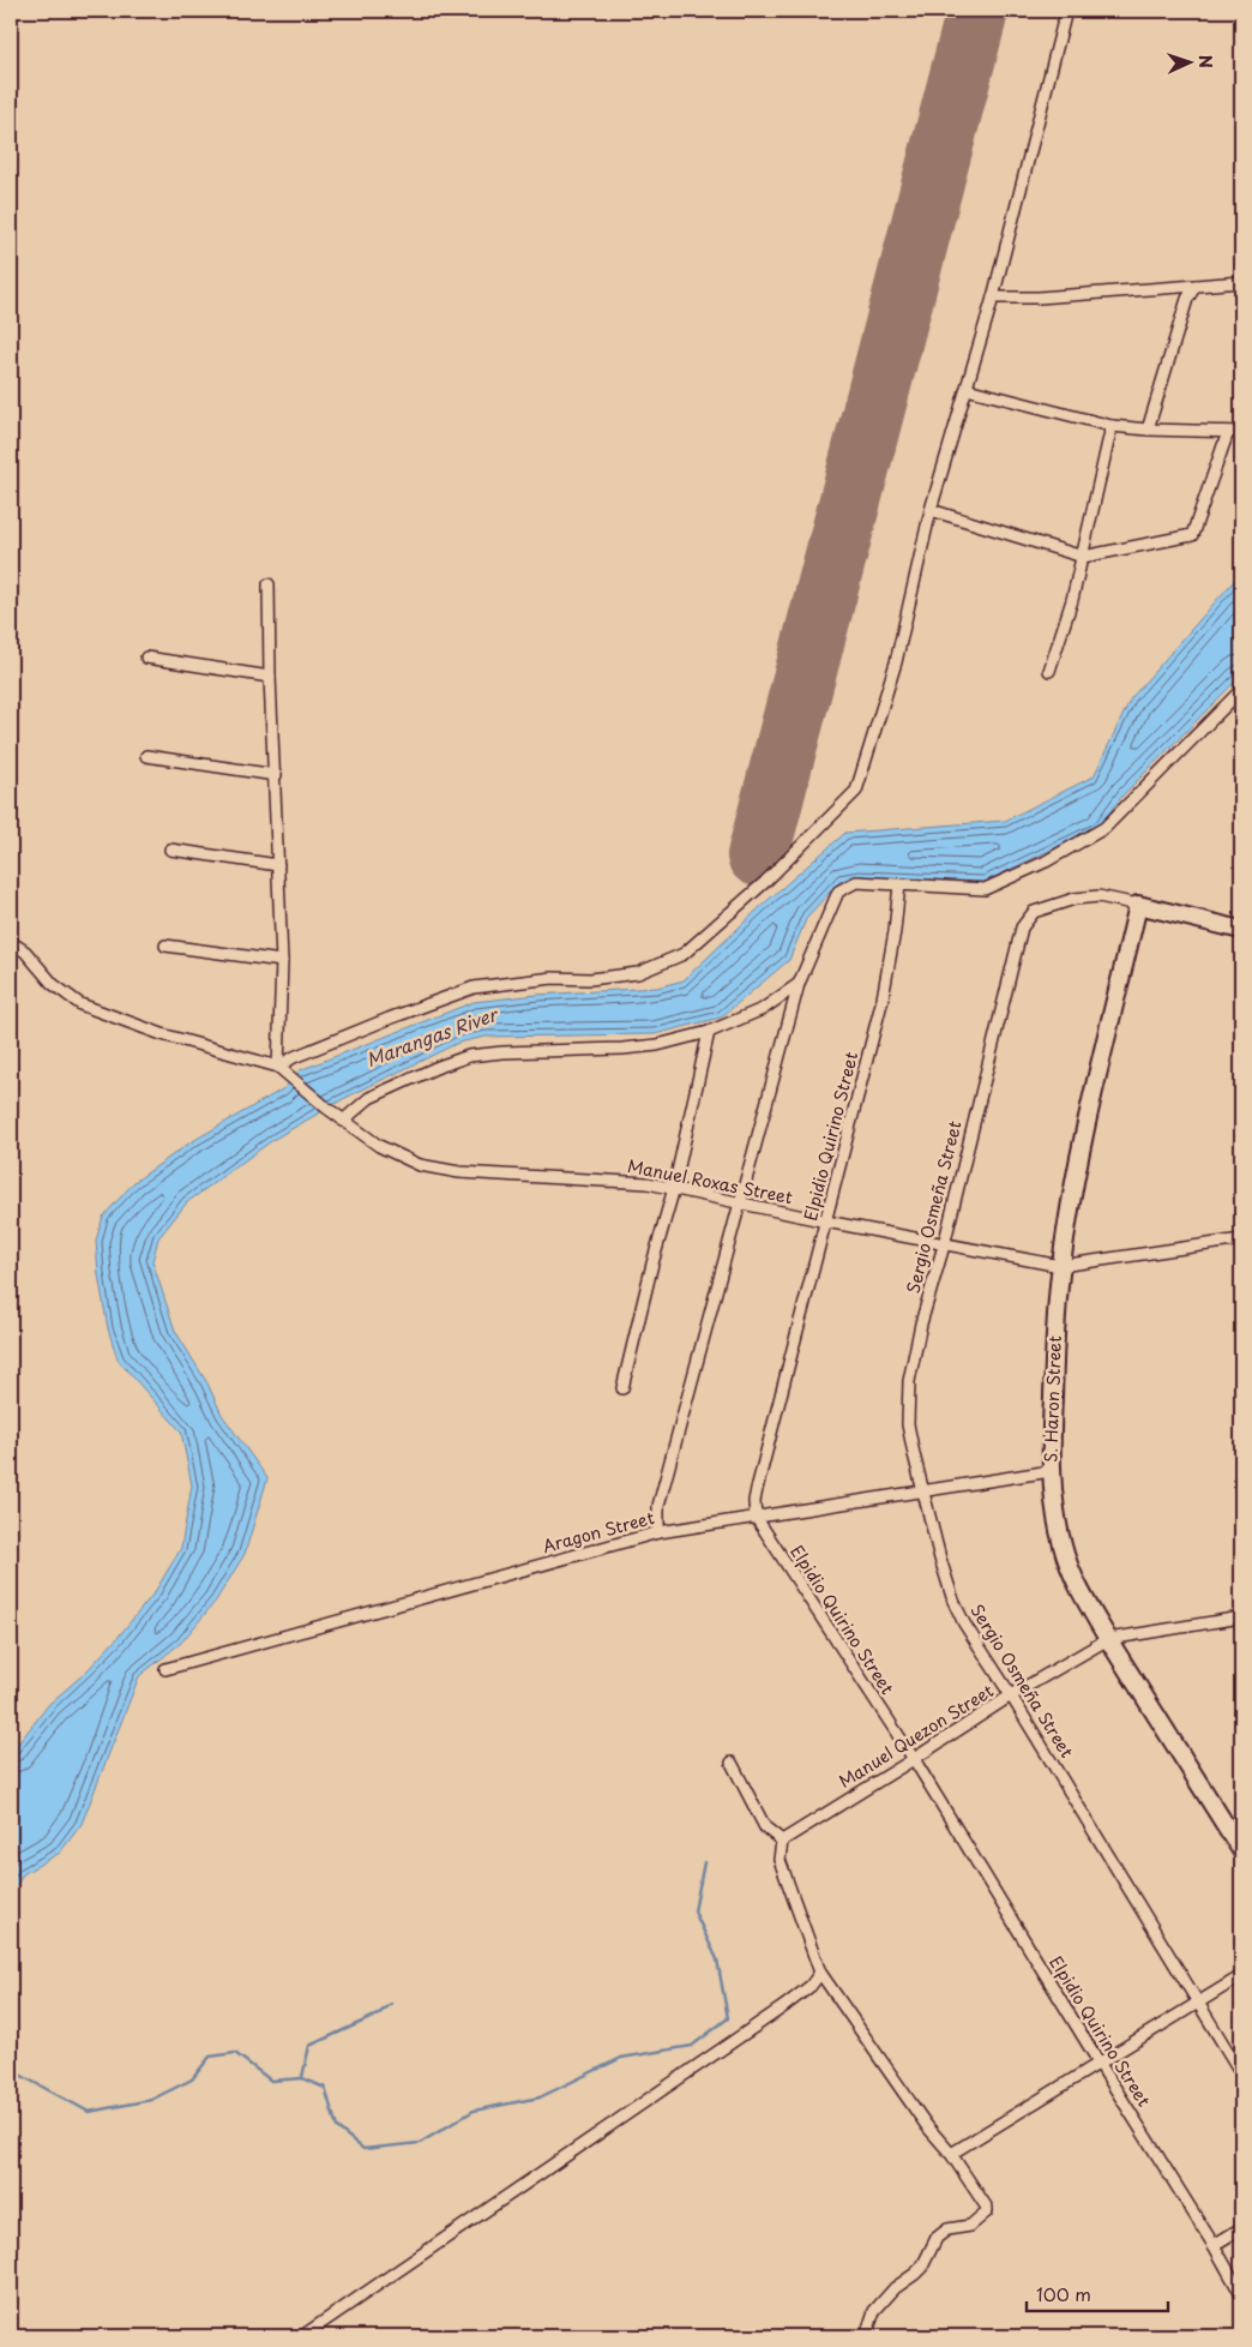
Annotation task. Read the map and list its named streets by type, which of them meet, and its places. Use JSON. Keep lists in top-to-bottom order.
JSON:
{
  "streets": {
    "street": [
      "Elpidio Quirino Street",
      "Manuel Roxas Street",
      "Sergio Osmeña Street",
      "S. Haron Street",
      "Aragon Street",
      "Manuel Quezon Street"
    ]
  },
  "crossings": [
    ["Elpidio Quirino Street", "Manuel Roxas Street"],
    ["Elpidio Quirino Street", "Aragon Street"],
    ["Elpidio Quirino Street", "Manuel Quezon Street"],
    ["Manuel Roxas Street", "Sergio Osmeña Street"],
    ["Manuel Roxas Street", "S. Haron Street"],
    ["Sergio Osmeña Street", "S. Haron Street"],
    ["Sergio Osmeña Street", "Aragon Street"],
    ["Sergio Osmeña Street", "Manuel Quezon Street"],
    ["S. Haron Street", "Aragon Street"],
    ["S. Haron Street", "Manuel Quezon Street"]
  ],
  "water": ["Marangas River"],
  "scale_bar": "100 m",
  "north": "right"
}
